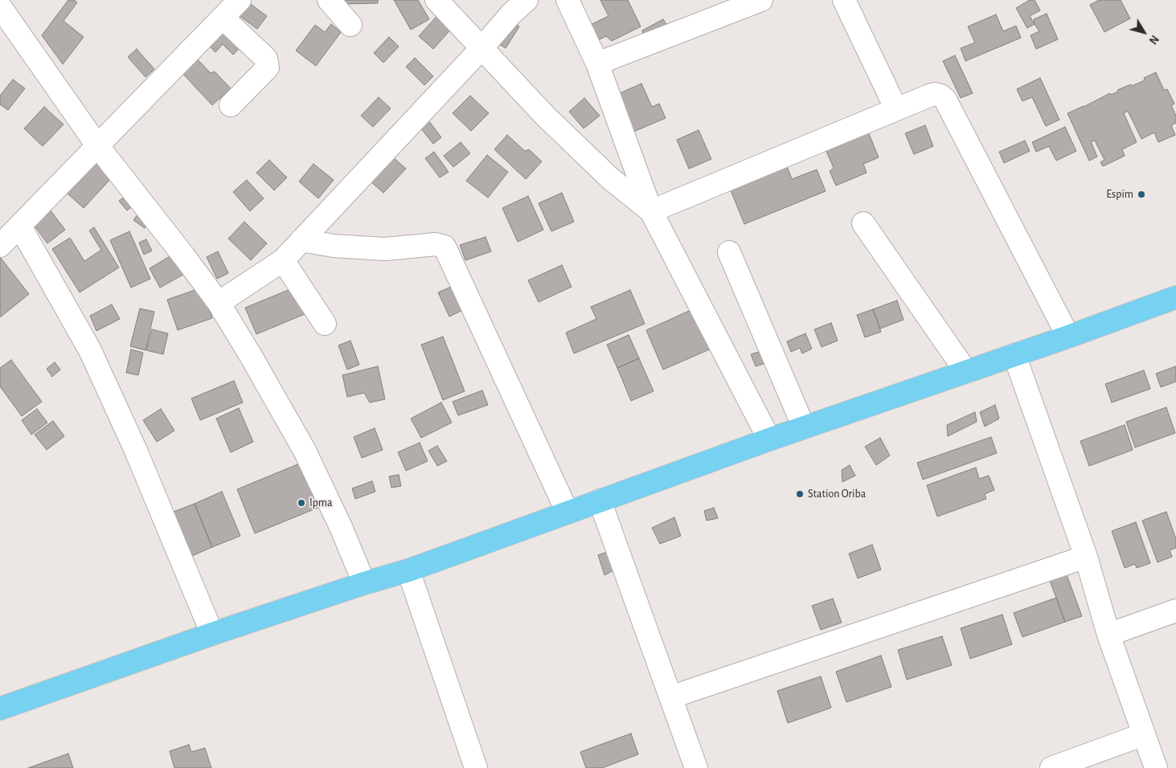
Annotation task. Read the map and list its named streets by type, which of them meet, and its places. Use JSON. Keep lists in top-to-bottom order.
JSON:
{
  "places": ["Espim", "Station Oriba", "Ipma"],
  "north": "bottom right"
}
